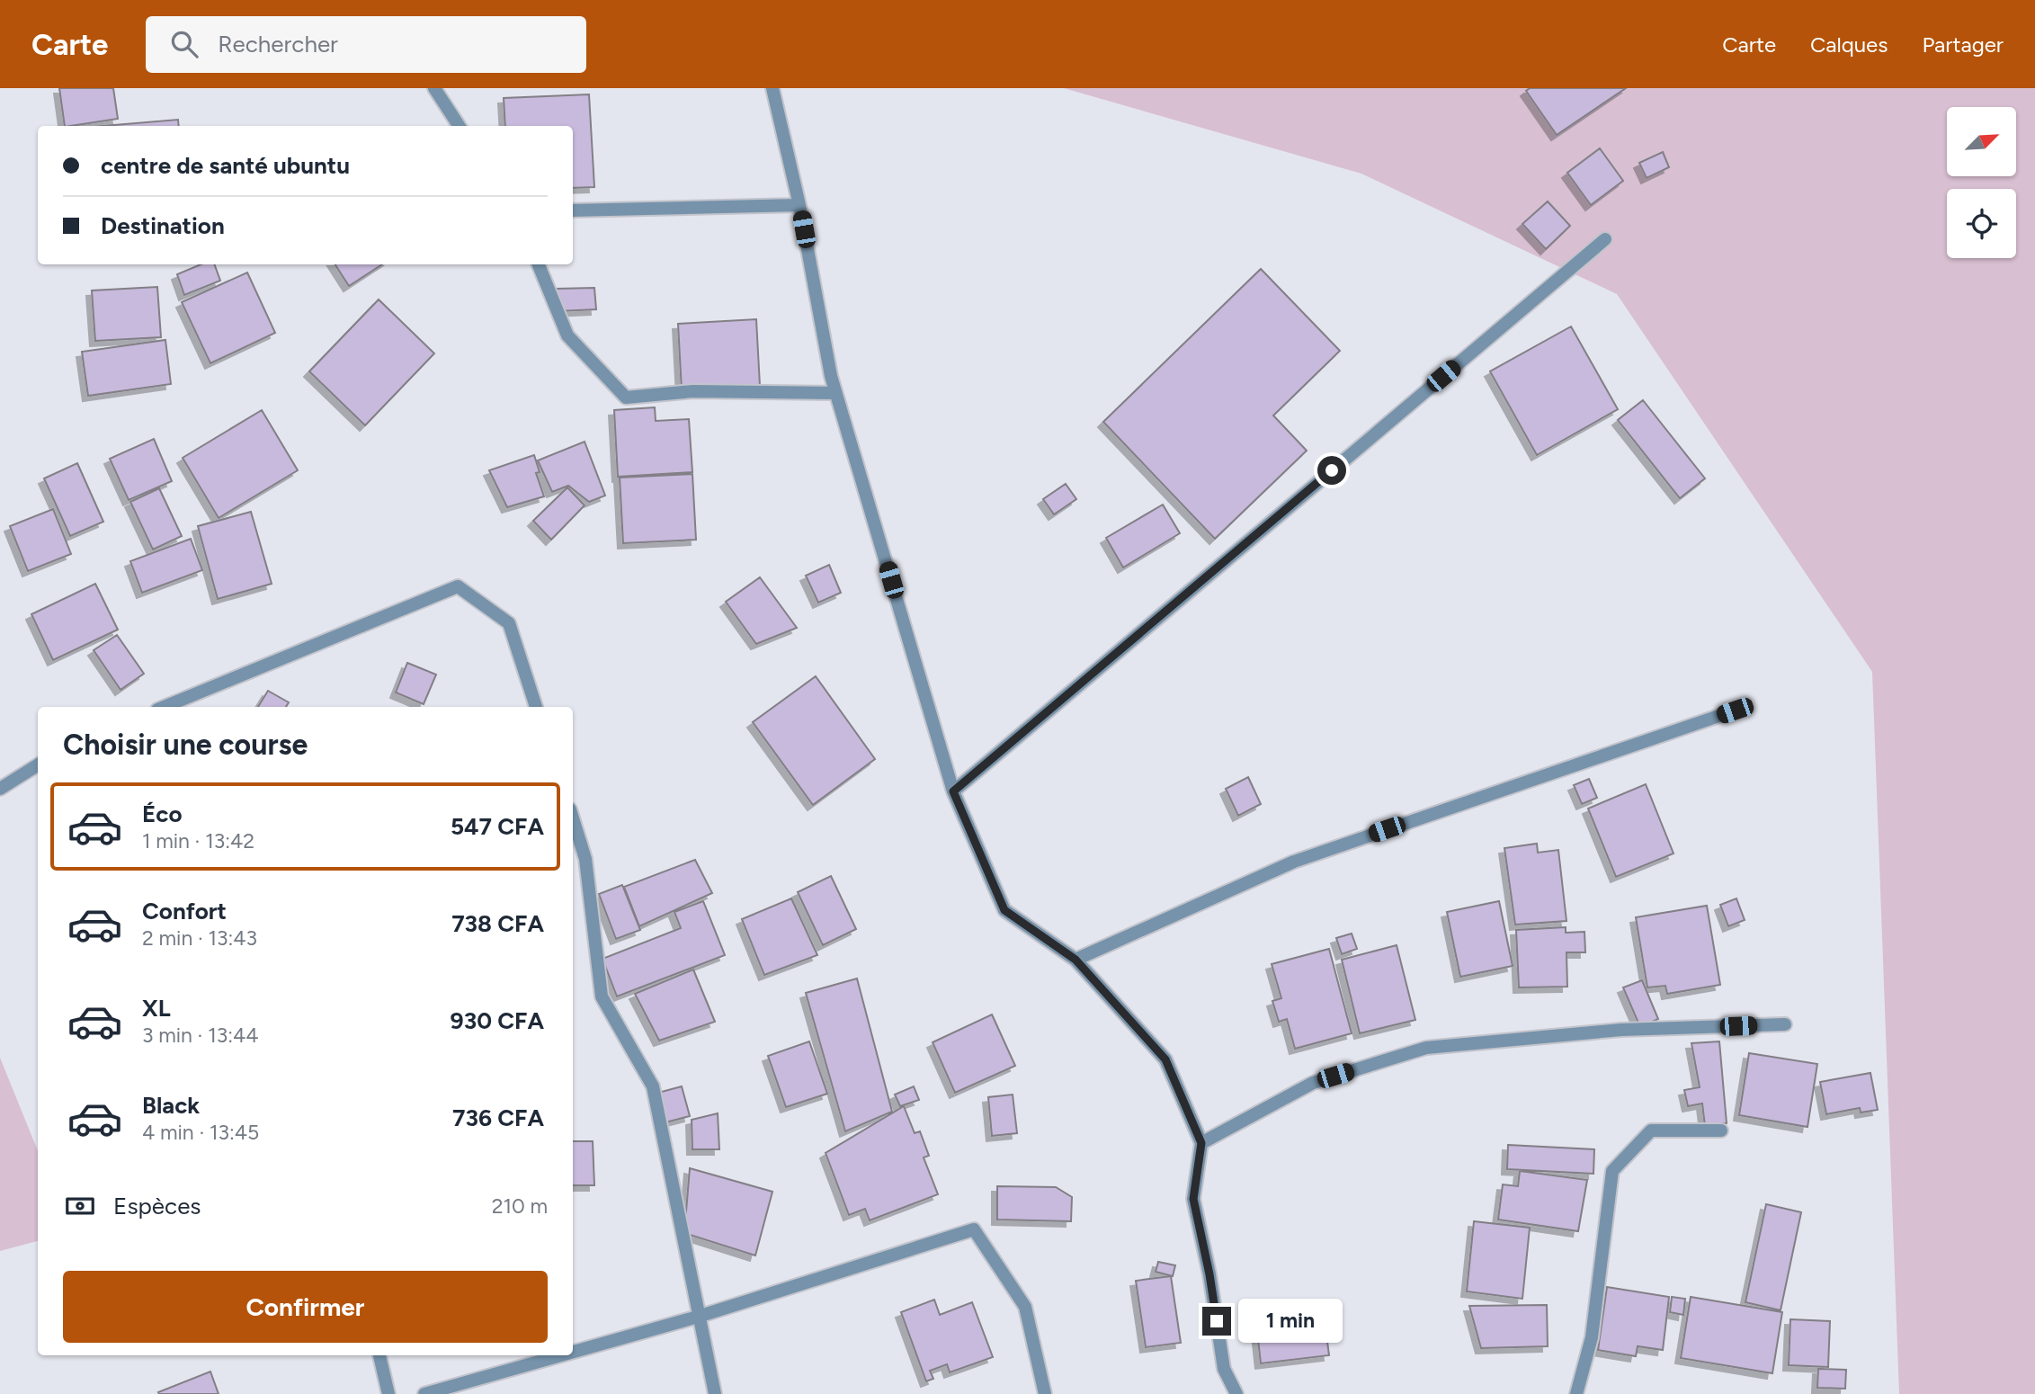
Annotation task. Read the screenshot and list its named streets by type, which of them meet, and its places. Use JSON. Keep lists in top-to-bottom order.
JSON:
{
  "north": "top right",
  "page": {
    "header": "Carte",
    "search": "Rechercher",
    "nav": ["Carte", "Calques", "Partager"],
    "banner": ["centre de santé ubuntu", "Destination"],
    "heading": "Choisir une course",
    "list": [
      {
        "name": "Éco",
        "note": "1 min · 13:42",
        "value": "547 CFA"
      },
      {
        "name": "Confort",
        "note": "2 min · 13:43",
        "value": "738 CFA"
      },
      {
        "name": "XL",
        "note": "3 min · 13:44",
        "value": "930 CFA"
      },
      {
        "name": "Black",
        "note": "4 min · 13:45",
        "value": "736 CFA"
      }
    ],
    "pay": ["Espèces", "210 m"],
    "buttons": "Confirmer",
    "bubble": "1 min"
  }
}
